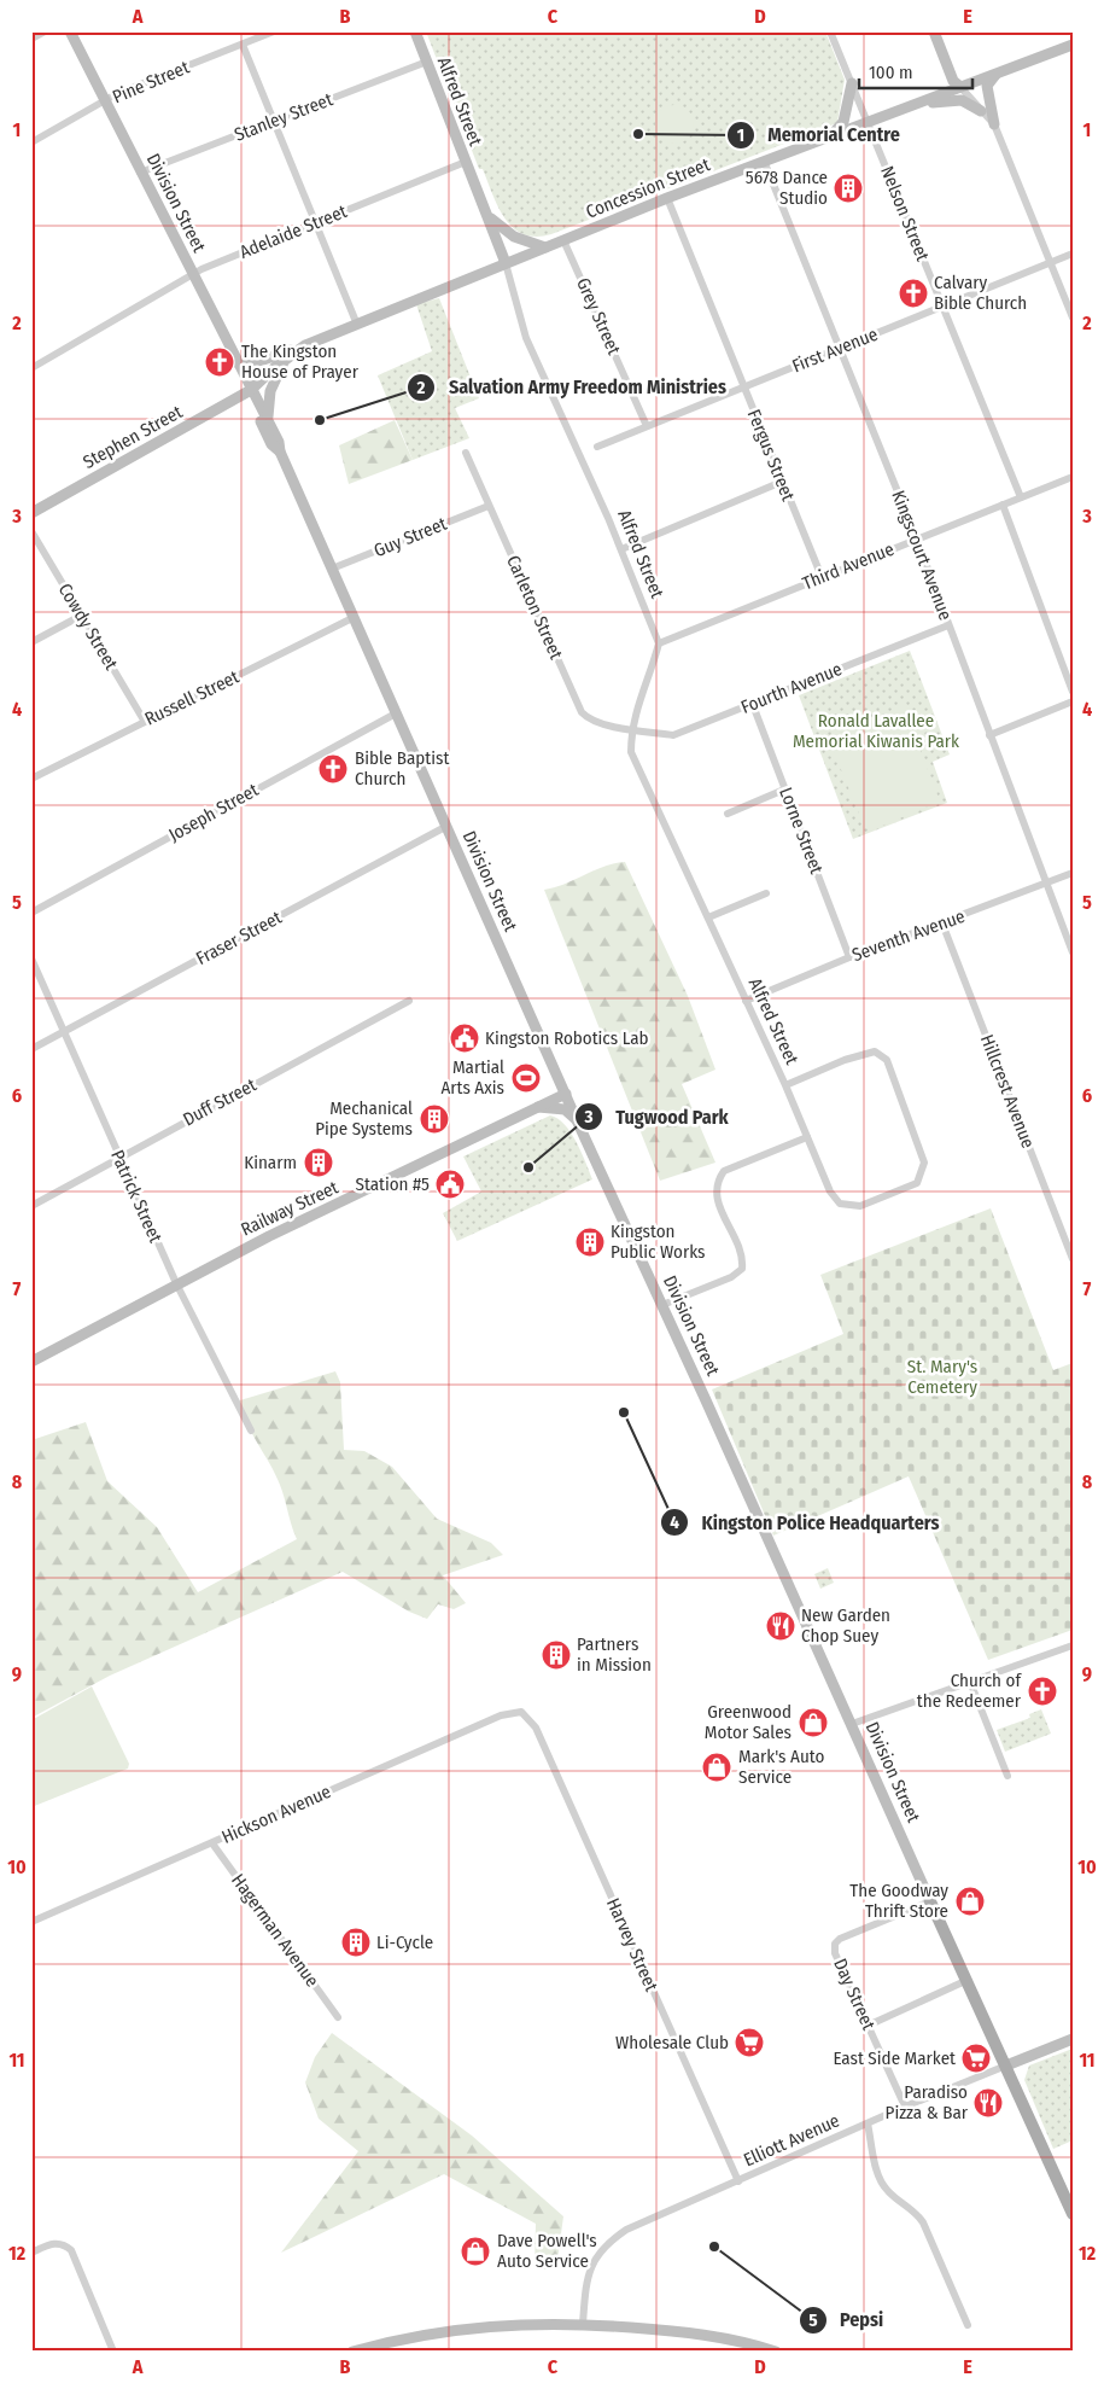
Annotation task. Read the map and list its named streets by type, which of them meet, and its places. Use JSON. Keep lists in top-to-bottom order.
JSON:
{
  "streets": {
    "main road": [
      "Alfred Street",
      "Concession Street",
      "Division Street",
      "Stephen Street",
      "Railway Street",
      "Elliott Avenue"
    ],
    "street": [
      "Pine Street",
      "Stanley Street",
      "Nelson Street",
      "Adelaide Street",
      "Grey Street",
      "First Avenue",
      "Fergus Street",
      "Guy Street",
      "Kingscourt Avenue",
      "Third Avenue",
      "Carleton Street",
      "Cowdy Street",
      "Fourth Avenue",
      "Russell Street",
      "Joseph Street",
      "Lorne Street",
      "Seventh Avenue",
      "Fraser Street",
      "Hillcrest Avenue",
      "Duff Street",
      "Patrick Street",
      "Hickson Avenue",
      "Hagerman Avenue",
      "Harvey Street",
      "Day Street"
    ]
  },
  "crossings": [
    ["Pine Street", "Division Street"],
    ["Alfred Street", "Stanley Street"],
    ["Alfred Street", "Concession Street"],
    ["Alfred Street", "Adelaide Street"],
    ["Alfred Street", "Third Avenue"],
    ["Alfred Street", "Carleton Street"],
    ["Alfred Street", "Fourth Avenue"],
    ["Alfred Street", "Seventh Avenue"],
    ["Stanley Street", "Division Street"],
    ["Concession Street", "Division Street"],
    ["Concession Street", "Nelson Street"],
    ["Concession Street", "Grey Street"],
    ["Concession Street", "Stephen Street"],
    ["Concession Street", "Fergus Street"],
    ["Concession Street", "Kingscourt Avenue"],
    ["Division Street", "Adelaide Street"],
    ["Division Street", "Stephen Street"],
    ["Division Street", "Guy Street"],
    ["Division Street", "Russell Street"],
    ["Division Street", "Joseph Street"],
    ["Division Street", "Fraser Street"],
    ["Division Street", "Railway Street"],
    ["Division Street", "Day Street"],
    ["Division Street", "Elliott Avenue"],
    ["Nelson Street", "First Avenue"],
    ["Nelson Street", "Third Avenue"],
    ["Grey Street", "First Avenue"],
    ["First Avenue", "Fergus Street"],
    ["First Avenue", "Kingscourt Avenue"],
    ["Fergus Street", "Third Avenue"],
    ["Guy Street", "Carleton Street"],
    ["Kingscourt Avenue", "Third Avenue"],
    ["Kingscourt Avenue", "Fourth Avenue"],
    ["Kingscourt Avenue", "Seventh Avenue"],
    ["Carleton Street", "Fourth Avenue"],
    ["Cowdy Street", "Russell Street"],
    ["Fourth Avenue", "Lorne Street"],
    ["Lorne Street", "Seventh Avenue"],
    ["Seventh Avenue", "Hillcrest Avenue"],
    ["Fraser Street", "Patrick Street"],
    ["Duff Street", "Patrick Street"],
    ["Patrick Street", "Railway Street"],
    ["Hickson Avenue", "Hagerman Avenue"],
    ["Hickson Avenue", "Harvey Street"],
    ["Harvey Street", "Elliott Avenue"],
    ["Day Street", "Elliott Avenue"]
  ],
  "parks": ["Ronald Lavallee Memorial Kiwanis Park", "St. Mary's Cemetery"],
  "places": {
    "other": [
      "Memorial Centre",
      "Salvation Army Freedom Ministries",
      "Tugwood Park",
      "Kingston Police Headquarters",
      "Pepsi"
    ],
    "building": [
      "5678 Dance Studio",
      "Mechanical Pipe Systems",
      "Kinarm",
      "Kingston Public Works",
      "Partners in Mission",
      "Li-Cycle"
    ],
    "church": [
      "Calvary Bible Church",
      "The Kingston House of Prayer",
      "Bible Baptist Church",
      "Church of the Redeemer"
    ],
    "public building": ["Kingston Robotics Lab", "Station #5"],
    "sports": ["Martial Arts Axis"],
    "restaurant": ["New Garden Chop Suey", "Paradiso Pizza & Bar"],
    "shop": [
      "Greenwood Motor Sales",
      "Mark's Auto Service",
      "The Goodway Thrift Store",
      "Dave Powell's Auto Service"
    ],
    "supermarket": ["Wholesale Club", "East Side Market"]
  },
  "scale_bar": "100 m",
  "grid": {
    "columns": [
      "A",
      "B",
      "C",
      "D",
      "E"
    ],
    "rows": [
      "1",
      "2",
      "3",
      "4",
      "5",
      "6",
      "7",
      "8",
      "9",
      "10",
      "11",
      "12"
    ]
  }
}
